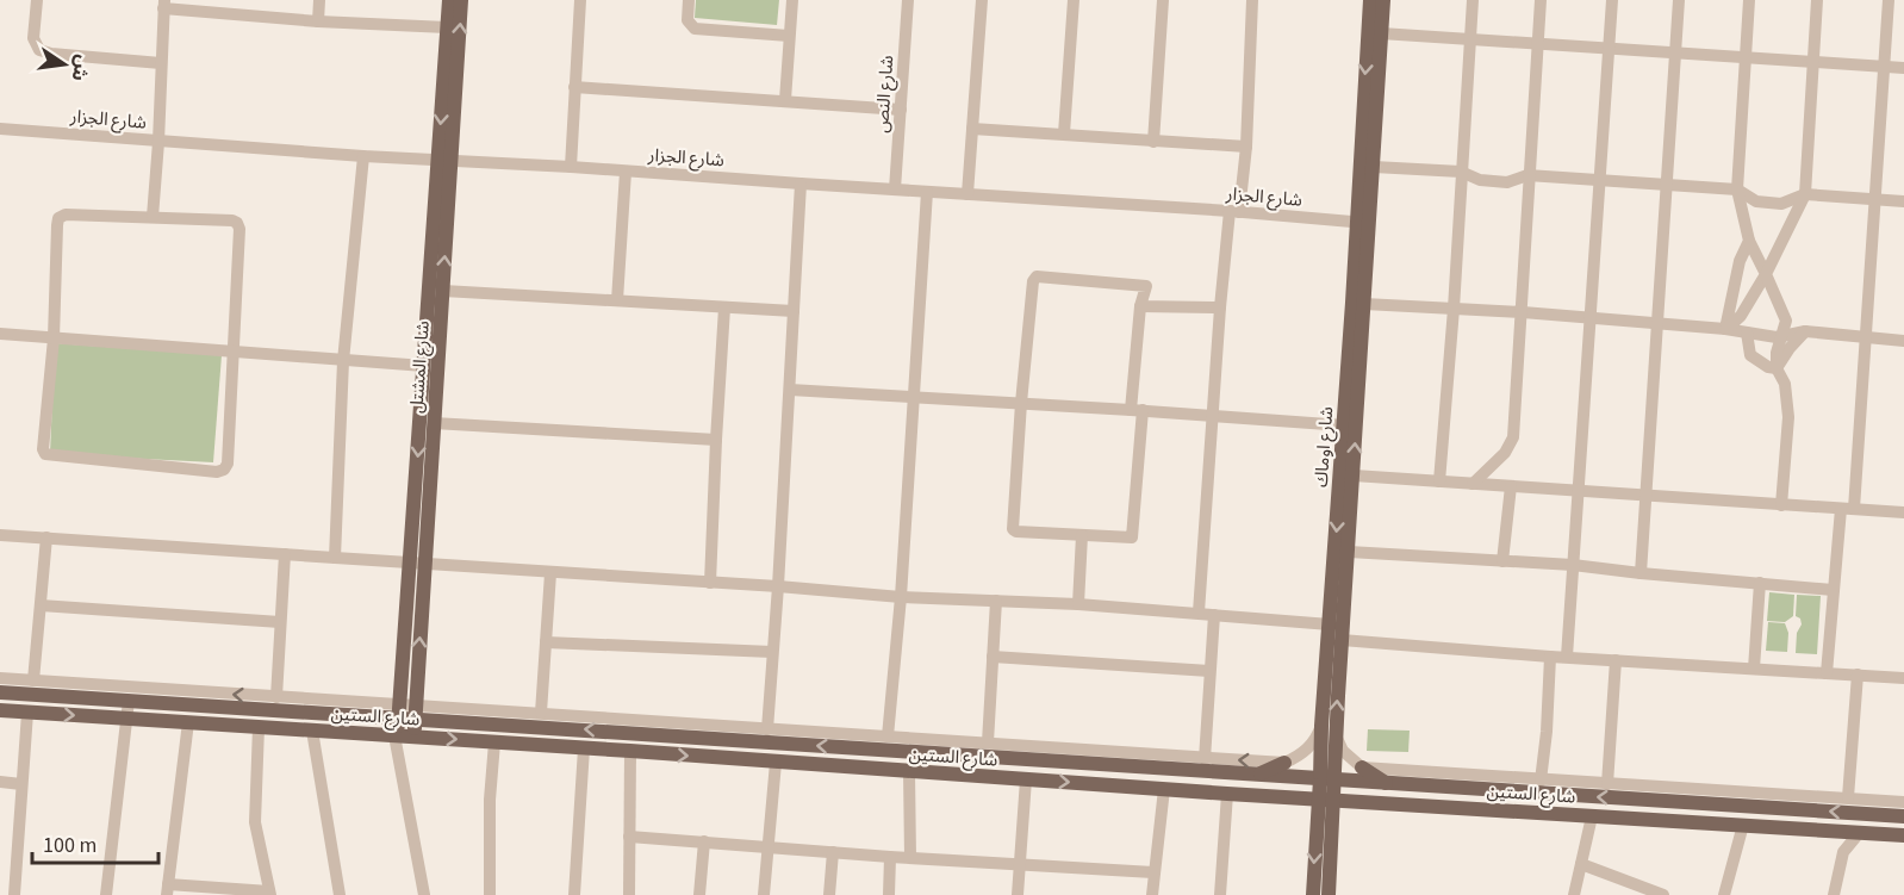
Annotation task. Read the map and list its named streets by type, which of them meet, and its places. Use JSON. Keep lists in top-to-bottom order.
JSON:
{
  "streets": {
    "main road": ["شارع المشتل", "شارع اوماك", "شارع الستين"],
    "street": ["شارع النص", "شارع الجزار"]
  },
  "crossings": [
    ["شارع النص", "شارع الجزار"],
    ["شارع الجزار", "شارع المشتل"],
    ["شارع الجزار", "شارع اوماك"],
    ["شارع المشتل", "شارع الستين"],
    ["شارع اوماك", "شارع الستين"]
  ],
  "scale_bar": "100 m",
  "north": "right"
}
